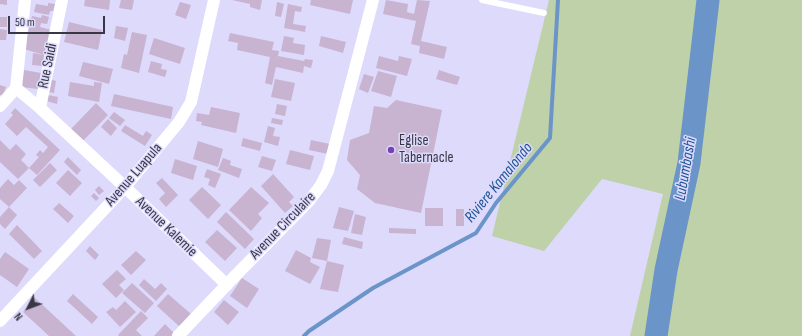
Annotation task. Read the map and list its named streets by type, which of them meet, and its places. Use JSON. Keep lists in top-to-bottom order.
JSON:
{
  "streets": {
    "street": [
      "Rue Saidi",
      "Avenue Luapula",
      "Avenue Circulaire",
      "Avenue Kalemie"
    ]
  },
  "crossings": [
    ["Rue Saidi", "Avenue Kalemie"],
    ["Avenue Luapula", "Avenue Kalemie"],
    ["Avenue Circulaire", "Avenue Kalemie"]
  ],
  "water": ["Lubumbashi", "Riviere Kamalondo"],
  "places": ["Eglise Tabernacle"],
  "scale_bar": "50 m",
  "north": "bottom left"
}
